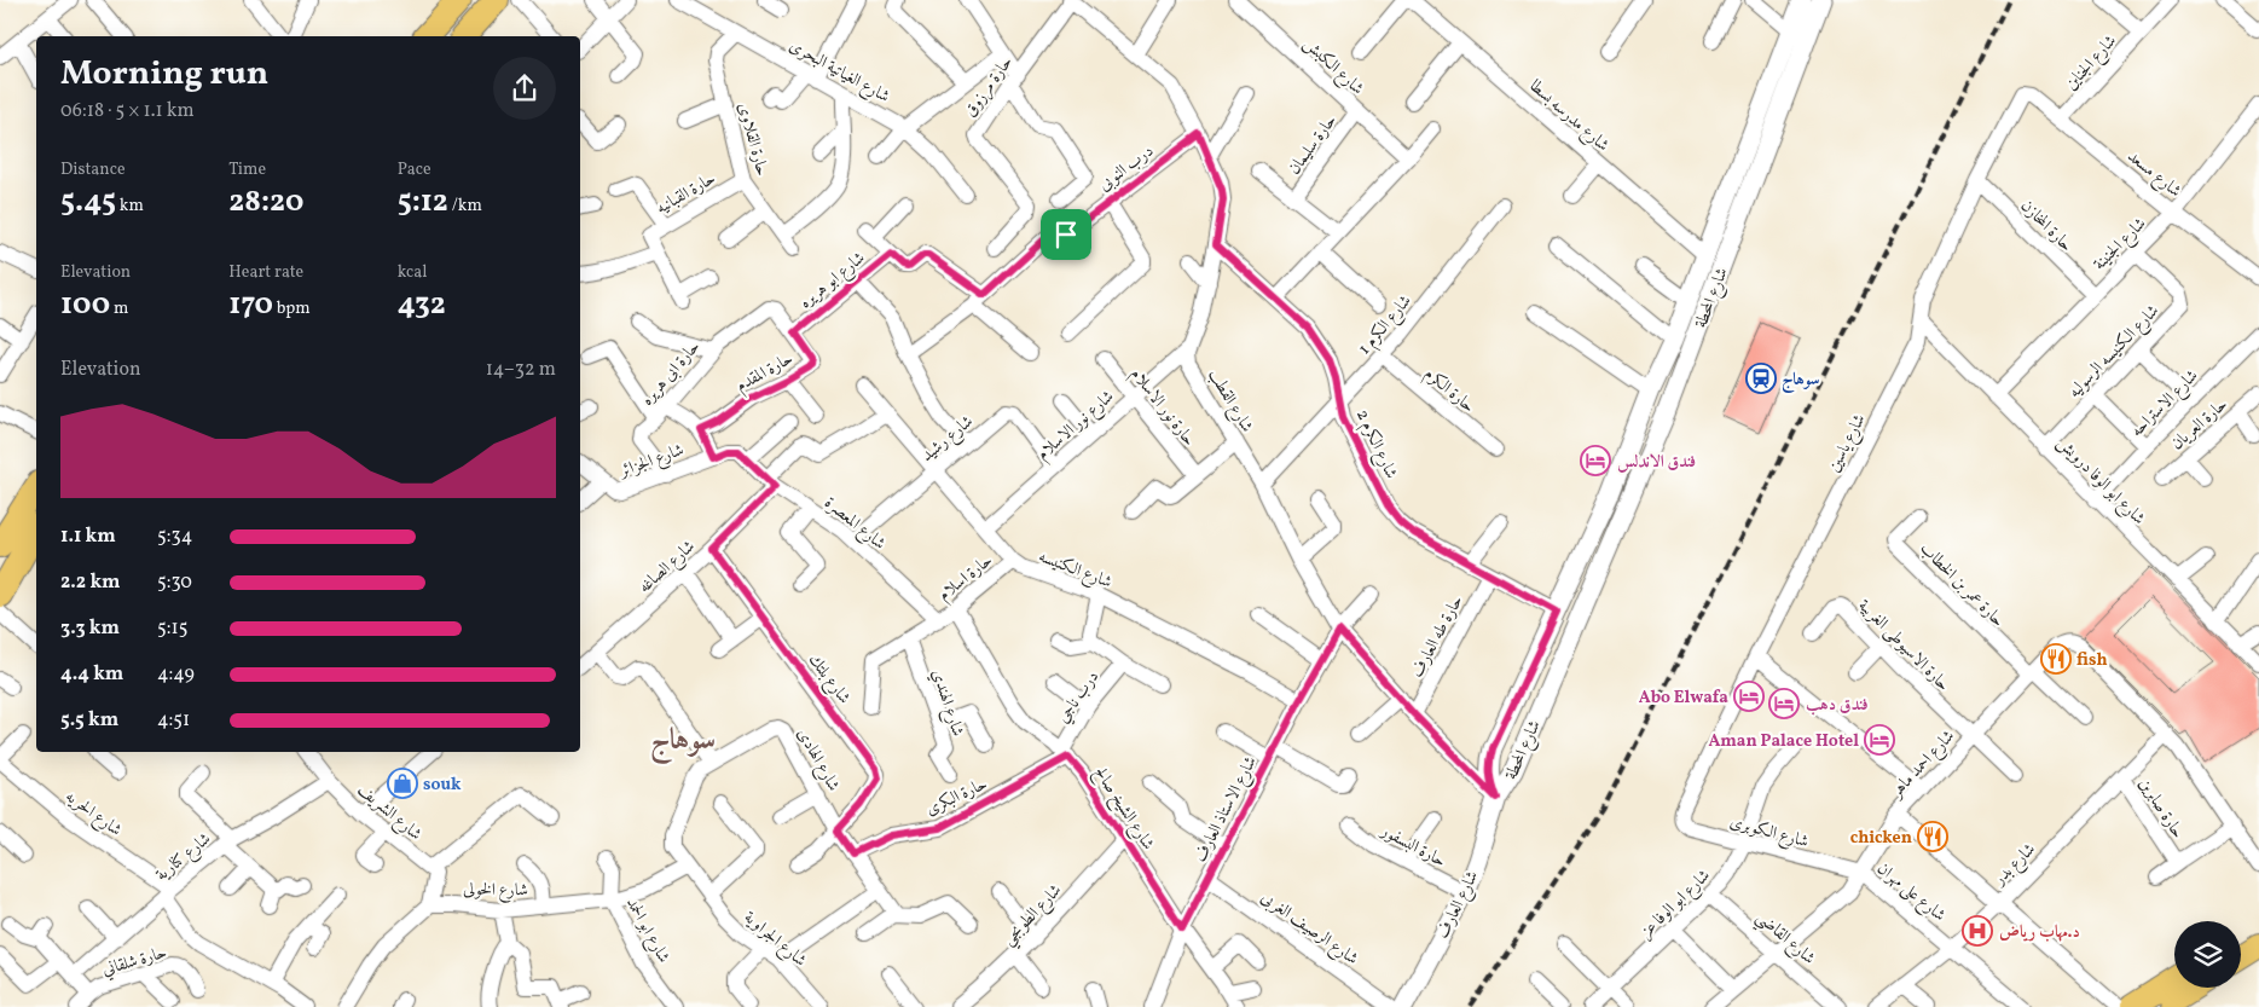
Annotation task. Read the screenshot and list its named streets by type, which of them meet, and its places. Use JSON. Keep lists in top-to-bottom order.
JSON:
{
  "streets": {
    "street": [
      "شارع الجناين",
      "شارع الكبش",
      "شارع الغياتية البحرى",
      "حارة مرزوق",
      "شارع مدرسه بسطا",
      "حارة القلاوى",
      "حارة سليمان",
      "درب النوبى",
      "شارع مسعد",
      "حارة القبانيه",
      "حارة المخازن",
      "شارع الجنينة",
      "شارع ابو هريره",
      "شارع المحطة",
      "شارع الكرم 1",
      "شارع الكنيسه الرسوليه",
      "حارة المقدم",
      "حارة ابى هريره",
      "حارة الكرم",
      "شارع القطب",
      "شارع الاستراحه",
      "حارة نور الاسلام",
      "حارة العريان",
      "شارع نور الاسلام",
      "شارع رشيد",
      "شارع ياسين",
      "شارع الكرم 2",
      "شارع الجزائر",
      "شارع ابو الوفا درويش",
      "شارع المعصرة",
      "شارع الصاغه",
      "شارع الكنيسه",
      "حارة اسلام",
      "حارة عمر بن الخطاب",
      "حارة طه العارف",
      "حارة الاسيوطى الغربية",
      "شارع بلتك",
      "درب ناجي",
      "شارع الهندي",
      "شارع الهادى",
      "شارع احمد ماهر",
      "حارة البكرى",
      "شارع الشيخ صالح",
      "حارة صابرين",
      "شارع الاستاذ العارف",
      "شارع الشريف",
      "شارع الحريه",
      "شارع الكوبرى",
      "حارة البسفور",
      "شارع كنارية",
      "شارع بدر",
      "شارع الخولى",
      "شارع على مهران",
      "شارع ابو الوفا عز",
      "شارع العارف",
      "شارع الطوبجي",
      "شارع الرصيف الغربى",
      "شارع ابو الحمد",
      "شارع القاضي",
      "شارع الجراوية",
      "حارة شلقاني"
    ]
  },
  "crossings": [
    ["شارع الجناين", "شارع مسعد"],
    ["شارع الكبش", "حارة سليمان"],
    ["شارع الغياتية البحرى", "حارة القلاوى"],
    ["شارع مدرسه بسطا", "شارع المحطة"],
    ["حارة القلاوى", "حارة القبانيه"],
    ["درب النوبى", "شارع ابو هريره"],
    ["شارع مسعد", "شارع الجنينة"],
    ["شارع مسعد", "شارع ياسين"],
    ["حارة المخازن", "شارع الجنينة"],
    ["حارة المخازن", "شارع ياسين"],
    ["شارع الجنينة", "شارع الكنيسه الرسوليه"],
    ["شارع الجنينة", "شارع ابو الوفا درويش"],
    ["شارع ابو هريره", "حارة المقدم"],
    ["شارع ابو هريره", "حارة ابى هريره"],
    ["شارع المحطة", "شارع القطب"],
    ["شارع المحطة", "شارع الكرم 2"],
    ["شارع المحطة", "شارع العارف"],
    ["شارع الكرم 1", "حارة الكرم"],
    ["شارع الكرم 1", "شارع القطب"],
    ["شارع الكرم 1", "شارع الكرم 2"],
    ["شارع الكنيسه الرسوليه", "شارع ابو الوفا درويش"],
    ["حارة المقدم", "حارة ابى هريره"],
    ["حارة ابى هريره", "شارع الجزائر"],
    ["شارع القطب", "شارع نور الاسلام"],
    ["شارع القطب", "حارة طه العارف"],
    ["شارع القطب", "شارع الاستاذ العارف"],
    ["شارع القطب", "شارع العارف"],
    ["شارع الاستراحه", "شارع ابو الوفا درويش"],
    ["حارة نور الاسلام", "شارع نور الاسلام"],
    ["شارع نور الاسلام", "شارع رشيد"],
    ["شارع نور الاسلام", "شارع الكنيسه"],
    ["شارع رشيد", "شارع المعصرة"],
    ["شارع رشيد", "شارع الكنيسه"],
    ["شارع ياسين", "شارع ابو الوفا درويش"],
    ["شارع ياسين", "شارع الكوبرى"],
    ["شارع الكرم 2", "حارة طه العارف"],
    ["شارع الجزائر", "شارع المعصرة"],
    ["شارع المعصرة", "شارع الصاغه"],
    ["شارع المعصرة", "حارة اسلام"],
    ["شارع الصاغه", "شارع الكنيسه"],
    ["شارع الصاغه", "شارع بلتك"],
    ["شارع الكنيسه", "حارة اسلام"],
    ["شارع الكنيسه", "شارع الاستاذ العارف"],
    ["حارة اسلام", "شارع الشيخ صالح"],
    ["حارة عمر بن الخطاب", "شارع احمد ماهر"],
    ["حارة الاسيوطى الغربية", "شارع احمد ماهر"],
    ["شارع بلتك", "شارع الهادى"],
    ["درب ناجي", "حارة البكرى"],
    ["درب ناجي", "شارع الشيخ صالح"],
    ["شارع الهادى", "حارة البكرى"],
    ["شارع الهادى", "شارع الخولى"],
    ["شارع الهادى", "شارع الجراوية"],
    ["شارع احمد ماهر", "شارع الكوبرى"],
    ["شارع احمد ماهر", "شارع بدر"],
    ["شارع احمد ماهر", "شارع على مهران"],
    ["شارع احمد ماهر", "شارع القاضي"],
    ["حارة البكرى", "شارع الشيخ صالح"],
    ["شارع الشيخ صالح", "شارع الاستاذ العارف"],
    ["شارع الشيخ صالح", "شارع الطوبجي"],
    ["حارة صابرين", "شارع بدر"],
    ["شارع الاستاذ العارف", "شارع الرصيف الغربى"],
    ["شارع الشريف", "شارع كنارية"],
    ["شارع الحريه", "شارع كنارية"],
    ["شارع الكوبرى", "شارع على مهران"],
    ["شارع الكوبرى", "شارع ابو الوفا عز"],
    ["حارة البسفور", "شارع العارف"],
    ["شارع بدر", "شارع على مهران"],
    ["شارع الخولى", "شارع ابو الحمد"],
    ["شارع الخولى", "شارع الجراوية"],
    ["شارع ابو الوفا عز", "شارع القاضي"]
  ],
  "districts": ["سوهاج"],
  "places": {
    "station": ["سوهاج"],
    "hotel": [
      "فندق الاندلس",
      "Abo Elwafa",
      "فندق دهب",
      "Aman Palace Hotel"
    ],
    "restaurant": ["fish", "chicken"],
    "shop": ["souk"],
    "hospital": ["د.مهاب رياض"]
  },
  "page": {
    "heading": ["Morning run", "06:18 · 5 × 1.1 km"],
    "stats": [
      ["Distance", "5.45 km"],
      ["Time", "28:20"],
      ["Pace", "5:12 /km"],
      ["Elevation", "100 m"],
      ["Heart rate", "170 bpm"],
      ["kcal", "432"]
    ],
    "chart": ["Elevation", "14–32 m"],
    "list": [
      {
        "name": "1.1 km",
        "note": "5:34"
      },
      {
        "name": "2.2 km",
        "note": "5:30"
      },
      {
        "name": "3.3 km",
        "note": "5:15"
      },
      {
        "name": "4.4 km",
        "note": "4:49"
      },
      {
        "name": "5.5 km",
        "note": "4:51"
      }
    ]
  }
}
